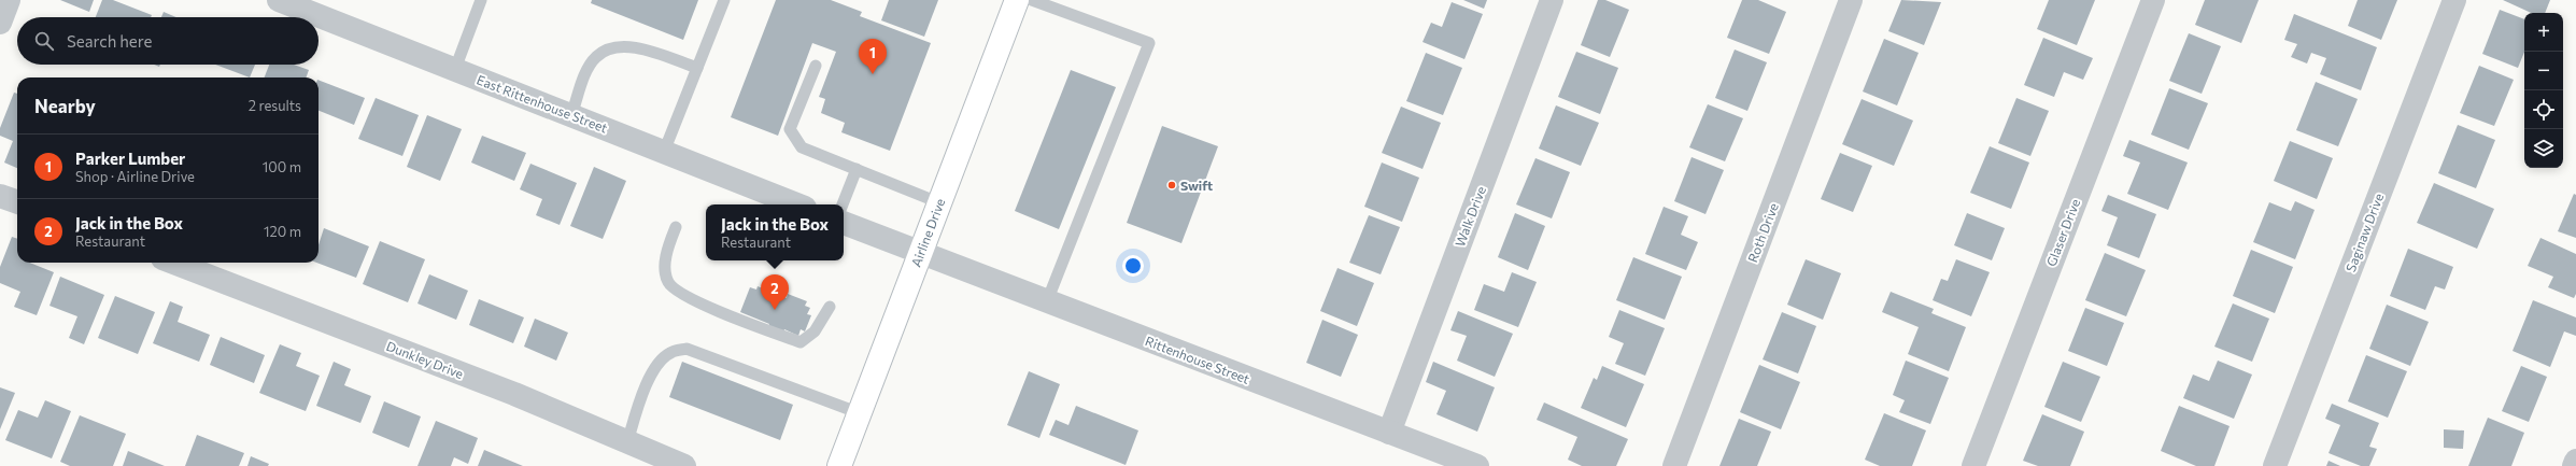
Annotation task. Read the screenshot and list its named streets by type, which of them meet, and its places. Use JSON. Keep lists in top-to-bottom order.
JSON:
{
  "streets": {
    "main road": ["Airline Drive"],
    "street": [
      "East Rittenhouse Street",
      "Walk Drive",
      "Roth Drive",
      "Glaser Drive",
      "Saginaw Drive",
      "Dunkley Drive",
      "Rittenhouse Street"
    ]
  },
  "crossings": [
    ["Walk Drive", "Rittenhouse Street"],
    ["Airline Drive", "Rittenhouse Street"]
  ],
  "places": ["Swift"],
  "page": {
    "map_buttons": ["+", "−"],
    "search": "Search here",
    "pins": ["1", "2"],
    "heading": ["Nearby", "2 results"],
    "list": [
      {
        "mark": "1",
        "name": "Parker Lumber",
        "note": "Shop · Airline Drive",
        "value": "100 m"
      },
      {
        "mark": "2",
        "name": "Jack in the Box",
        "note": "Restaurant",
        "value": "120 m"
      }
    ],
    "popup": ["Jack in the Box", "Restaurant"]
  }
}
